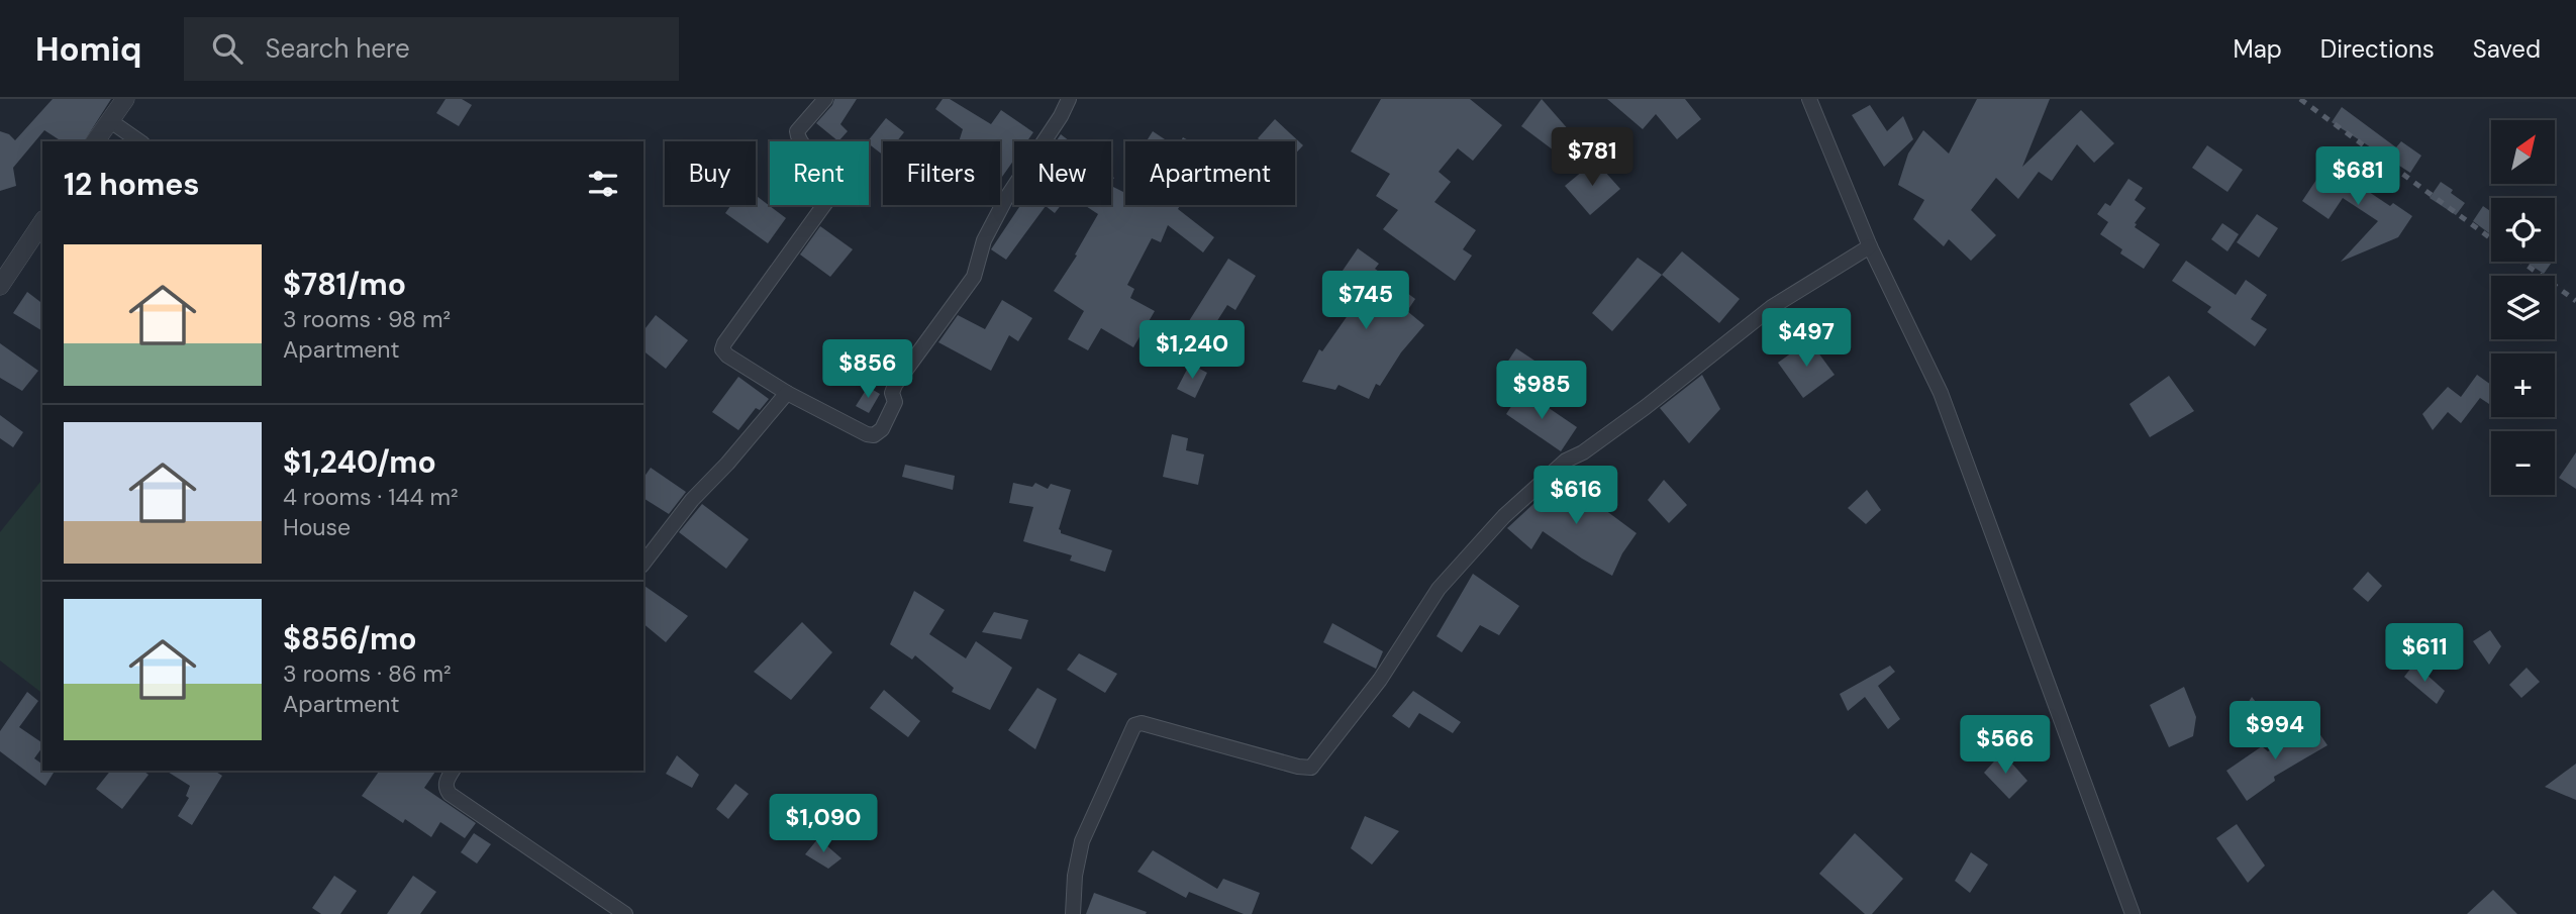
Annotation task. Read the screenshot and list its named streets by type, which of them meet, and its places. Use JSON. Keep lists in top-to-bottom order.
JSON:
{
  "north": "top right",
  "page": {
    "header": "Homiq",
    "search": "Search here",
    "nav": ["Map", "Directions", "Saved"],
    "map_buttons": ["+", "−"],
    "price": [
      "$781",
      "$681",
      "$745",
      "$497",
      "$1,240",
      "$856",
      "$985",
      "$616",
      "$611",
      "$994",
      "$566",
      "$1,090"
    ],
    "chip": [
      "Buy",
      "Rent",
      "Filters",
      "New",
      "Apartment"
    ],
    "heading": "12 homes",
    "list": [
      {
        "name": "$781/mo",
        "note": "3 rooms · 98 m² · Apartment"
      },
      {
        "name": "$1,240/mo",
        "note": "4 rooms · 144 m² · House"
      },
      {
        "name": "$856/mo",
        "note": "3 rooms · 86 m² · Apartment"
      }
    ]
  }
}
